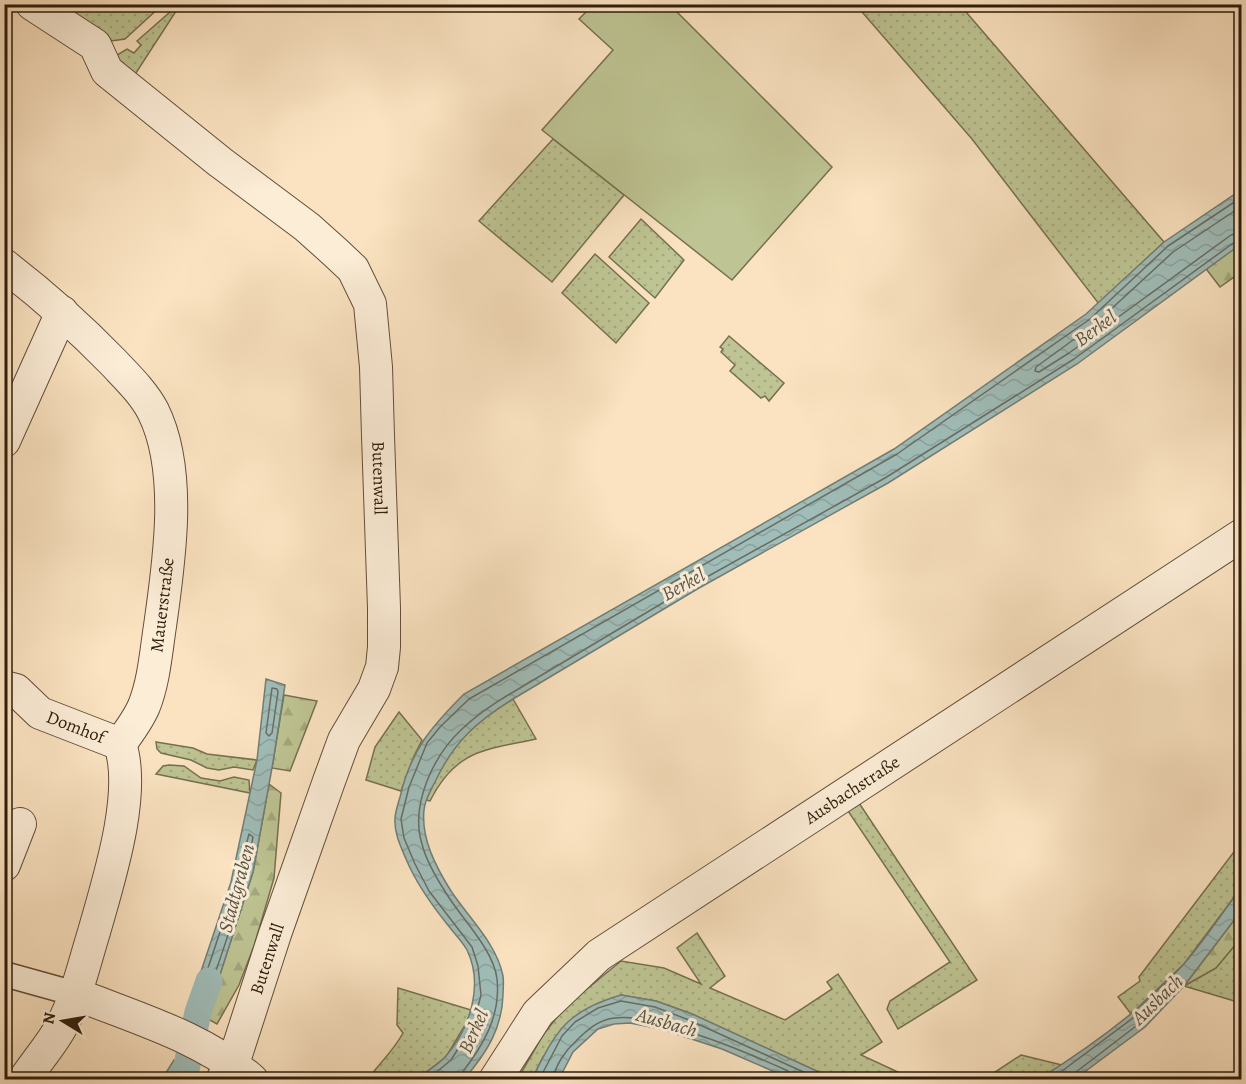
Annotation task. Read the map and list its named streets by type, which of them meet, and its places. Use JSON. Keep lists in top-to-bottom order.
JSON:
{
  "streets": {
    "street": [
      "Butenwall",
      "Mauerstraße",
      "Domhof",
      "Ausbachstraße"
    ]
  },
  "crossings": [
    ["Mauerstraße", "Domhof"]
  ],
  "water": ["Berkel", "Stadtgraben", "Ausbach"],
  "north": "left"
}
